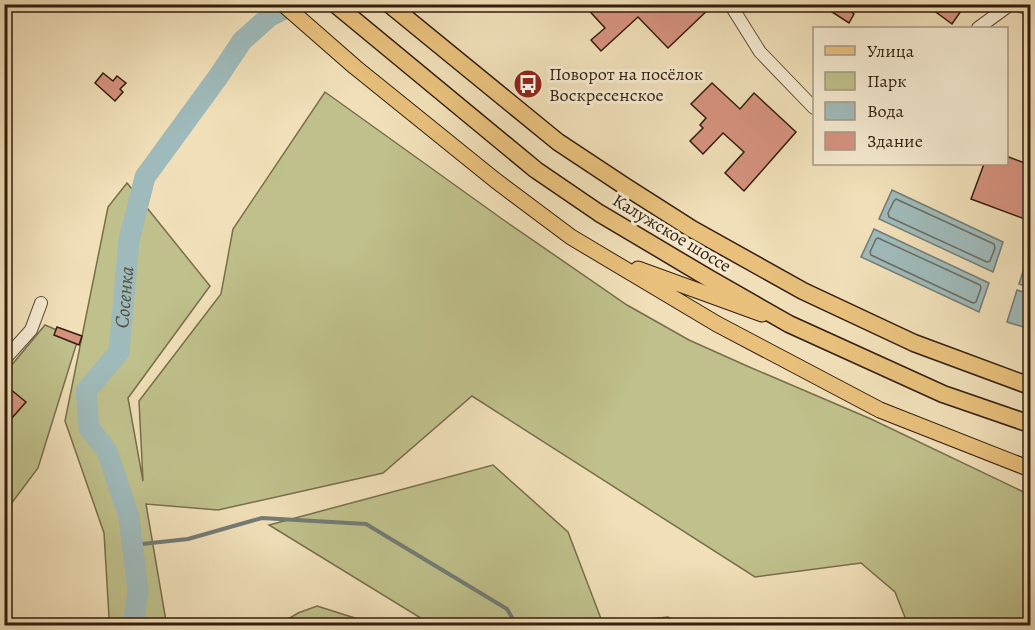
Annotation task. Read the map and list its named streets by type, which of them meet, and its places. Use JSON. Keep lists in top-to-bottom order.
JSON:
{
  "streets": {
    "highway": ["Калужское шоссе"]
  },
  "water": ["Сосенка"],
  "places": {
    "bus stop": ["Поворот на посёлок Воскресенское"]
  },
  "legend": [
    "Улица",
    "Парк",
    "Вода",
    "Здание"
  ]
}
